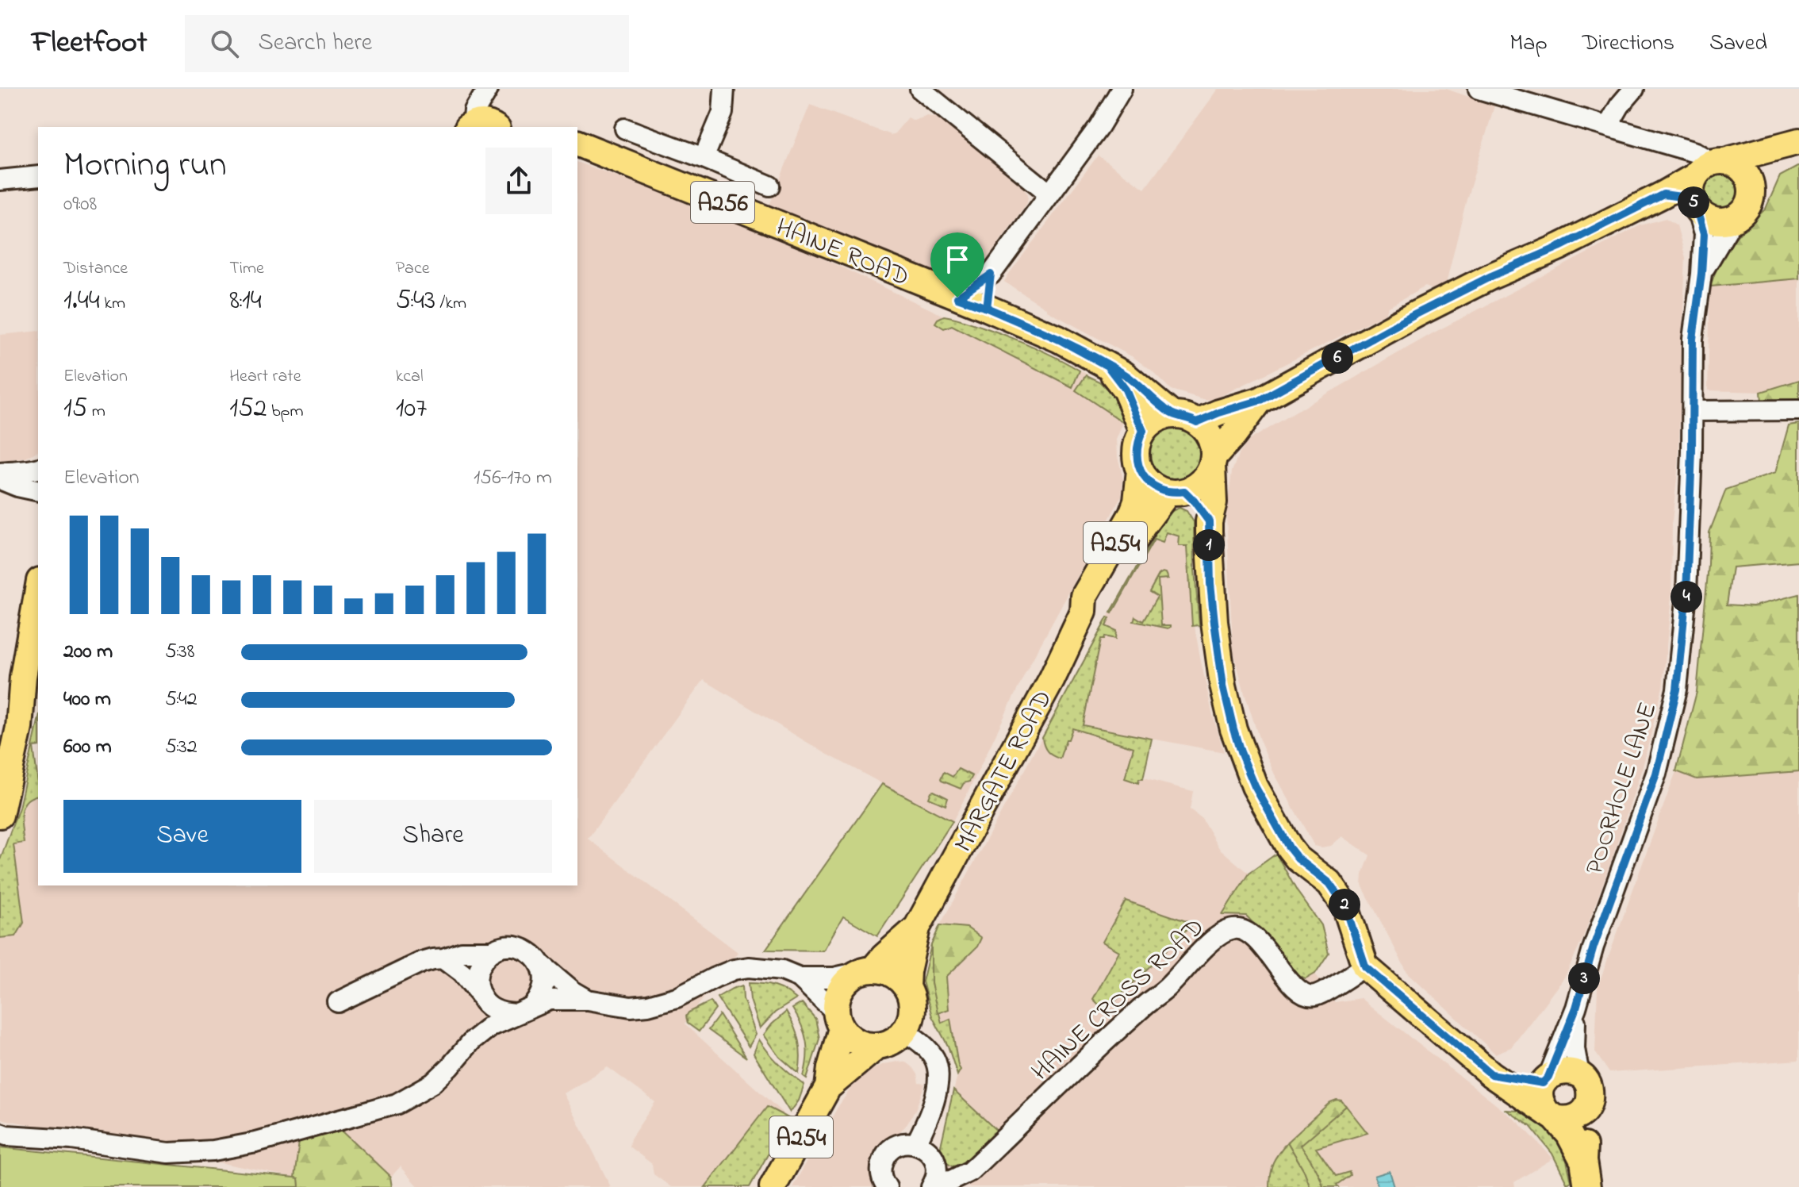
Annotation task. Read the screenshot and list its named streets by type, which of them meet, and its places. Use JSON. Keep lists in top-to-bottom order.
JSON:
{
  "streets": {
    "main road": [
      "A256",
      "HAINE ROAD",
      "A254",
      "MARGATE ROAD"
    ],
    "street": ["POORHOLE LANE", "HAINE CROSS ROAD"]
  },
  "crossings": [
    ["HAINE ROAD", "MARGATE ROAD"]
  ],
  "page": {
    "header": "Fleetfoot",
    "search": "Search here",
    "nav": ["Map", "Directions", "Saved"],
    "heading": ["Morning run", "09:08"],
    "pins": [
      "5",
      "6",
      "1",
      "4",
      "2",
      "3"
    ],
    "stats": [
      ["Distance", "1.44 km"],
      ["Time", "8:14"],
      ["Pace", "5:43 /km"],
      ["Elevation", "15 m"],
      ["Heart rate", "152 bpm"],
      ["kcal", "107"]
    ],
    "chart": ["Elevation", "156–170 m"],
    "list": [
      {
        "name": "200 m",
        "note": "5:38"
      },
      {
        "name": "400 m",
        "note": "5:42"
      },
      {
        "name": "600 m",
        "note": "5:32"
      }
    ],
    "buttons": ["Save", "Share"]
  }
}
